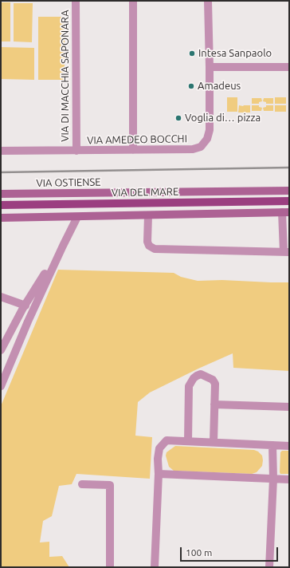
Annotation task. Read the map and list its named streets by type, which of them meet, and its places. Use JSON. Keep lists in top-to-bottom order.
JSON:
{
  "streets": {
    "main road": ["VIA OSTIENSE", "VIA DEL MARE"],
    "street": ["VIA DI MACCHIA SAPONARA", "VIA AMEDEO BOCCHI"]
  },
  "crossings": [
    ["VIA DI MACCHIA SAPONARA", "VIA AMEDEO BOCCHI"]
  ],
  "places": ["Intesa Sanpaolo", "Amadeus", "Voglia di… pizza"],
  "scale_bar": "100 m"
}
